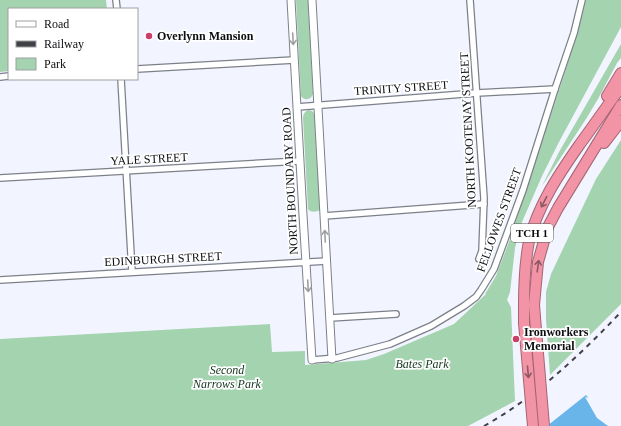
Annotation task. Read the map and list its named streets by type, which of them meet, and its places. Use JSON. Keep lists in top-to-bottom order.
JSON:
{
  "streets": {
    "highway": ["TCH 1"],
    "street": [
      "TRINITY STREET",
      "NORTH KOOTENAY STREET",
      "YALE STREET",
      "NORTH BOUNDARY ROAD",
      "FELLOWES STREET",
      "EDINBURGH STREET"
    ]
  },
  "crossings": [
    ["TRINITY STREET", "NORTH KOOTENAY STREET"],
    ["TRINITY STREET", "NORTH BOUNDARY ROAD"],
    ["TRINITY STREET", "FELLOWES STREET"],
    ["YALE STREET", "NORTH BOUNDARY ROAD"],
    ["NORTH BOUNDARY ROAD", "FELLOWES STREET"],
    ["NORTH BOUNDARY ROAD", "EDINBURGH STREET"]
  ],
  "parks": ["Bates Park", "Second Narrows Park"],
  "places": ["Overlynn Mansion", "Ironworkers Memorial"],
  "legend": ["Road", "Railway", "Park"]
}
